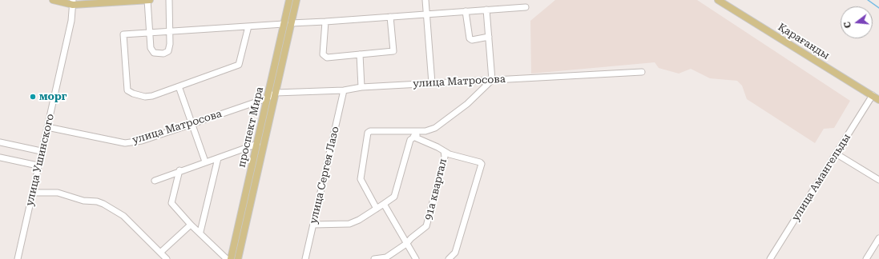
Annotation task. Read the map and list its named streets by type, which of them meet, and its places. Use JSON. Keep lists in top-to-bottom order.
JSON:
{
  "streets": {
    "main road": ["Қарағанды", "проспект Мира"],
    "street": [
      "улица Матросова",
      "улица Ушинского",
      "улица Сергея Лазо",
      "улица Амангельды",
      "91а квартал"
    ]
  },
  "crossings": [
    ["Қарағанды", "улица Амангельды"],
    ["улица Матросова", "проспект Мира"],
    ["улица Матросова", "улица Ушинского"],
    ["улица Матросова", "улица Сергея Лазо"]
  ],
  "places": ["морг"],
  "north": "left"
}
